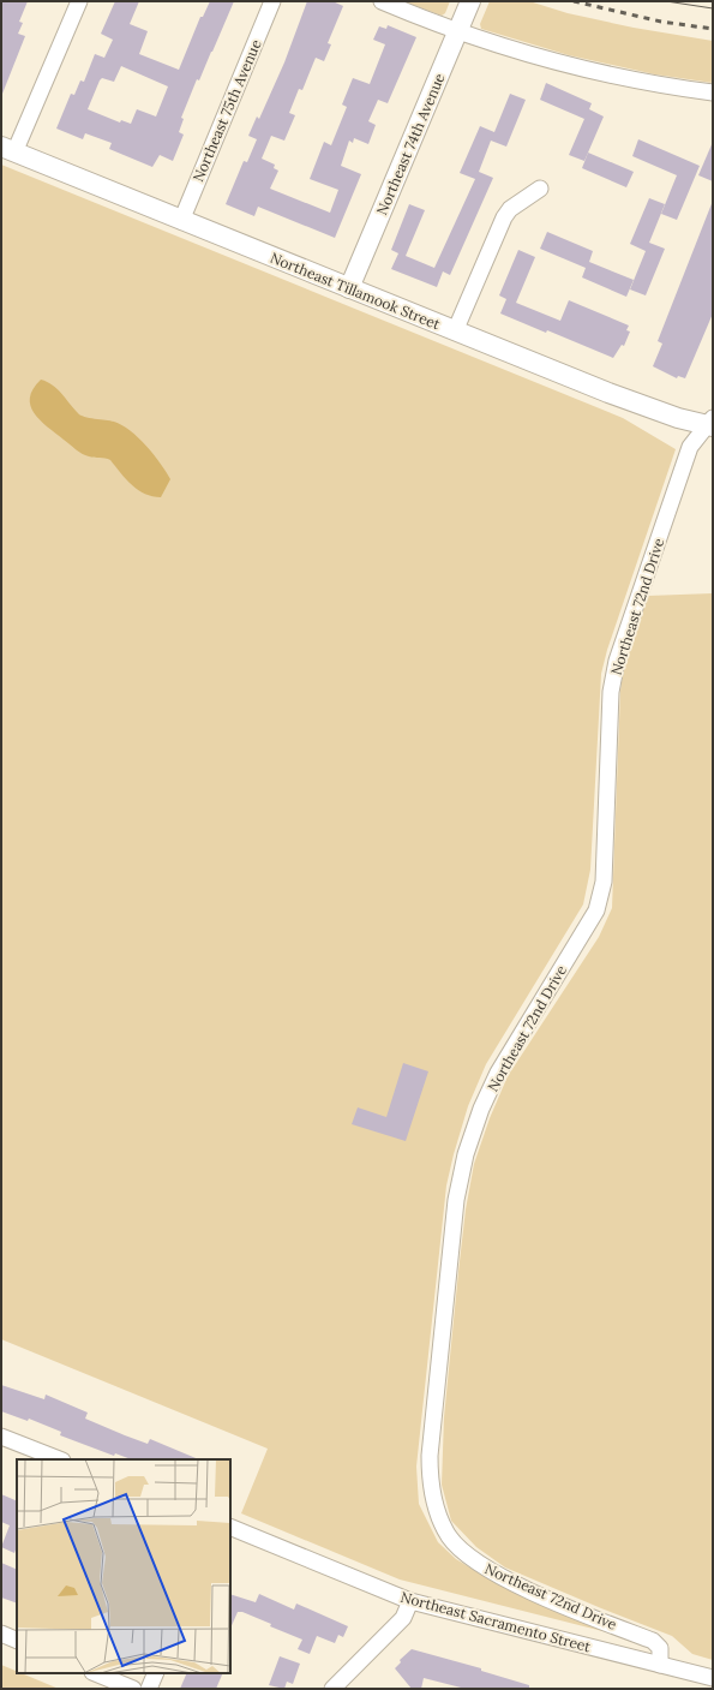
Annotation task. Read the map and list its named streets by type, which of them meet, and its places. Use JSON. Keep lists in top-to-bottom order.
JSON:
{
  "streets": {
    "street": [
      "Northeast 75th Avenue",
      "Northeast 74th Avenue",
      "Northeast Tillamook Street",
      "Northeast 72nd Drive",
      "Northeast Sacramento Street"
    ]
  },
  "crossings": [
    ["Northeast 75th Avenue", "Northeast Tillamook Street"],
    ["Northeast 74th Avenue", "Northeast Tillamook Street"],
    ["Northeast Tillamook Street", "Northeast 72nd Drive"],
    ["Northeast 72nd Drive", "Northeast Sacramento Street"]
  ]
}
